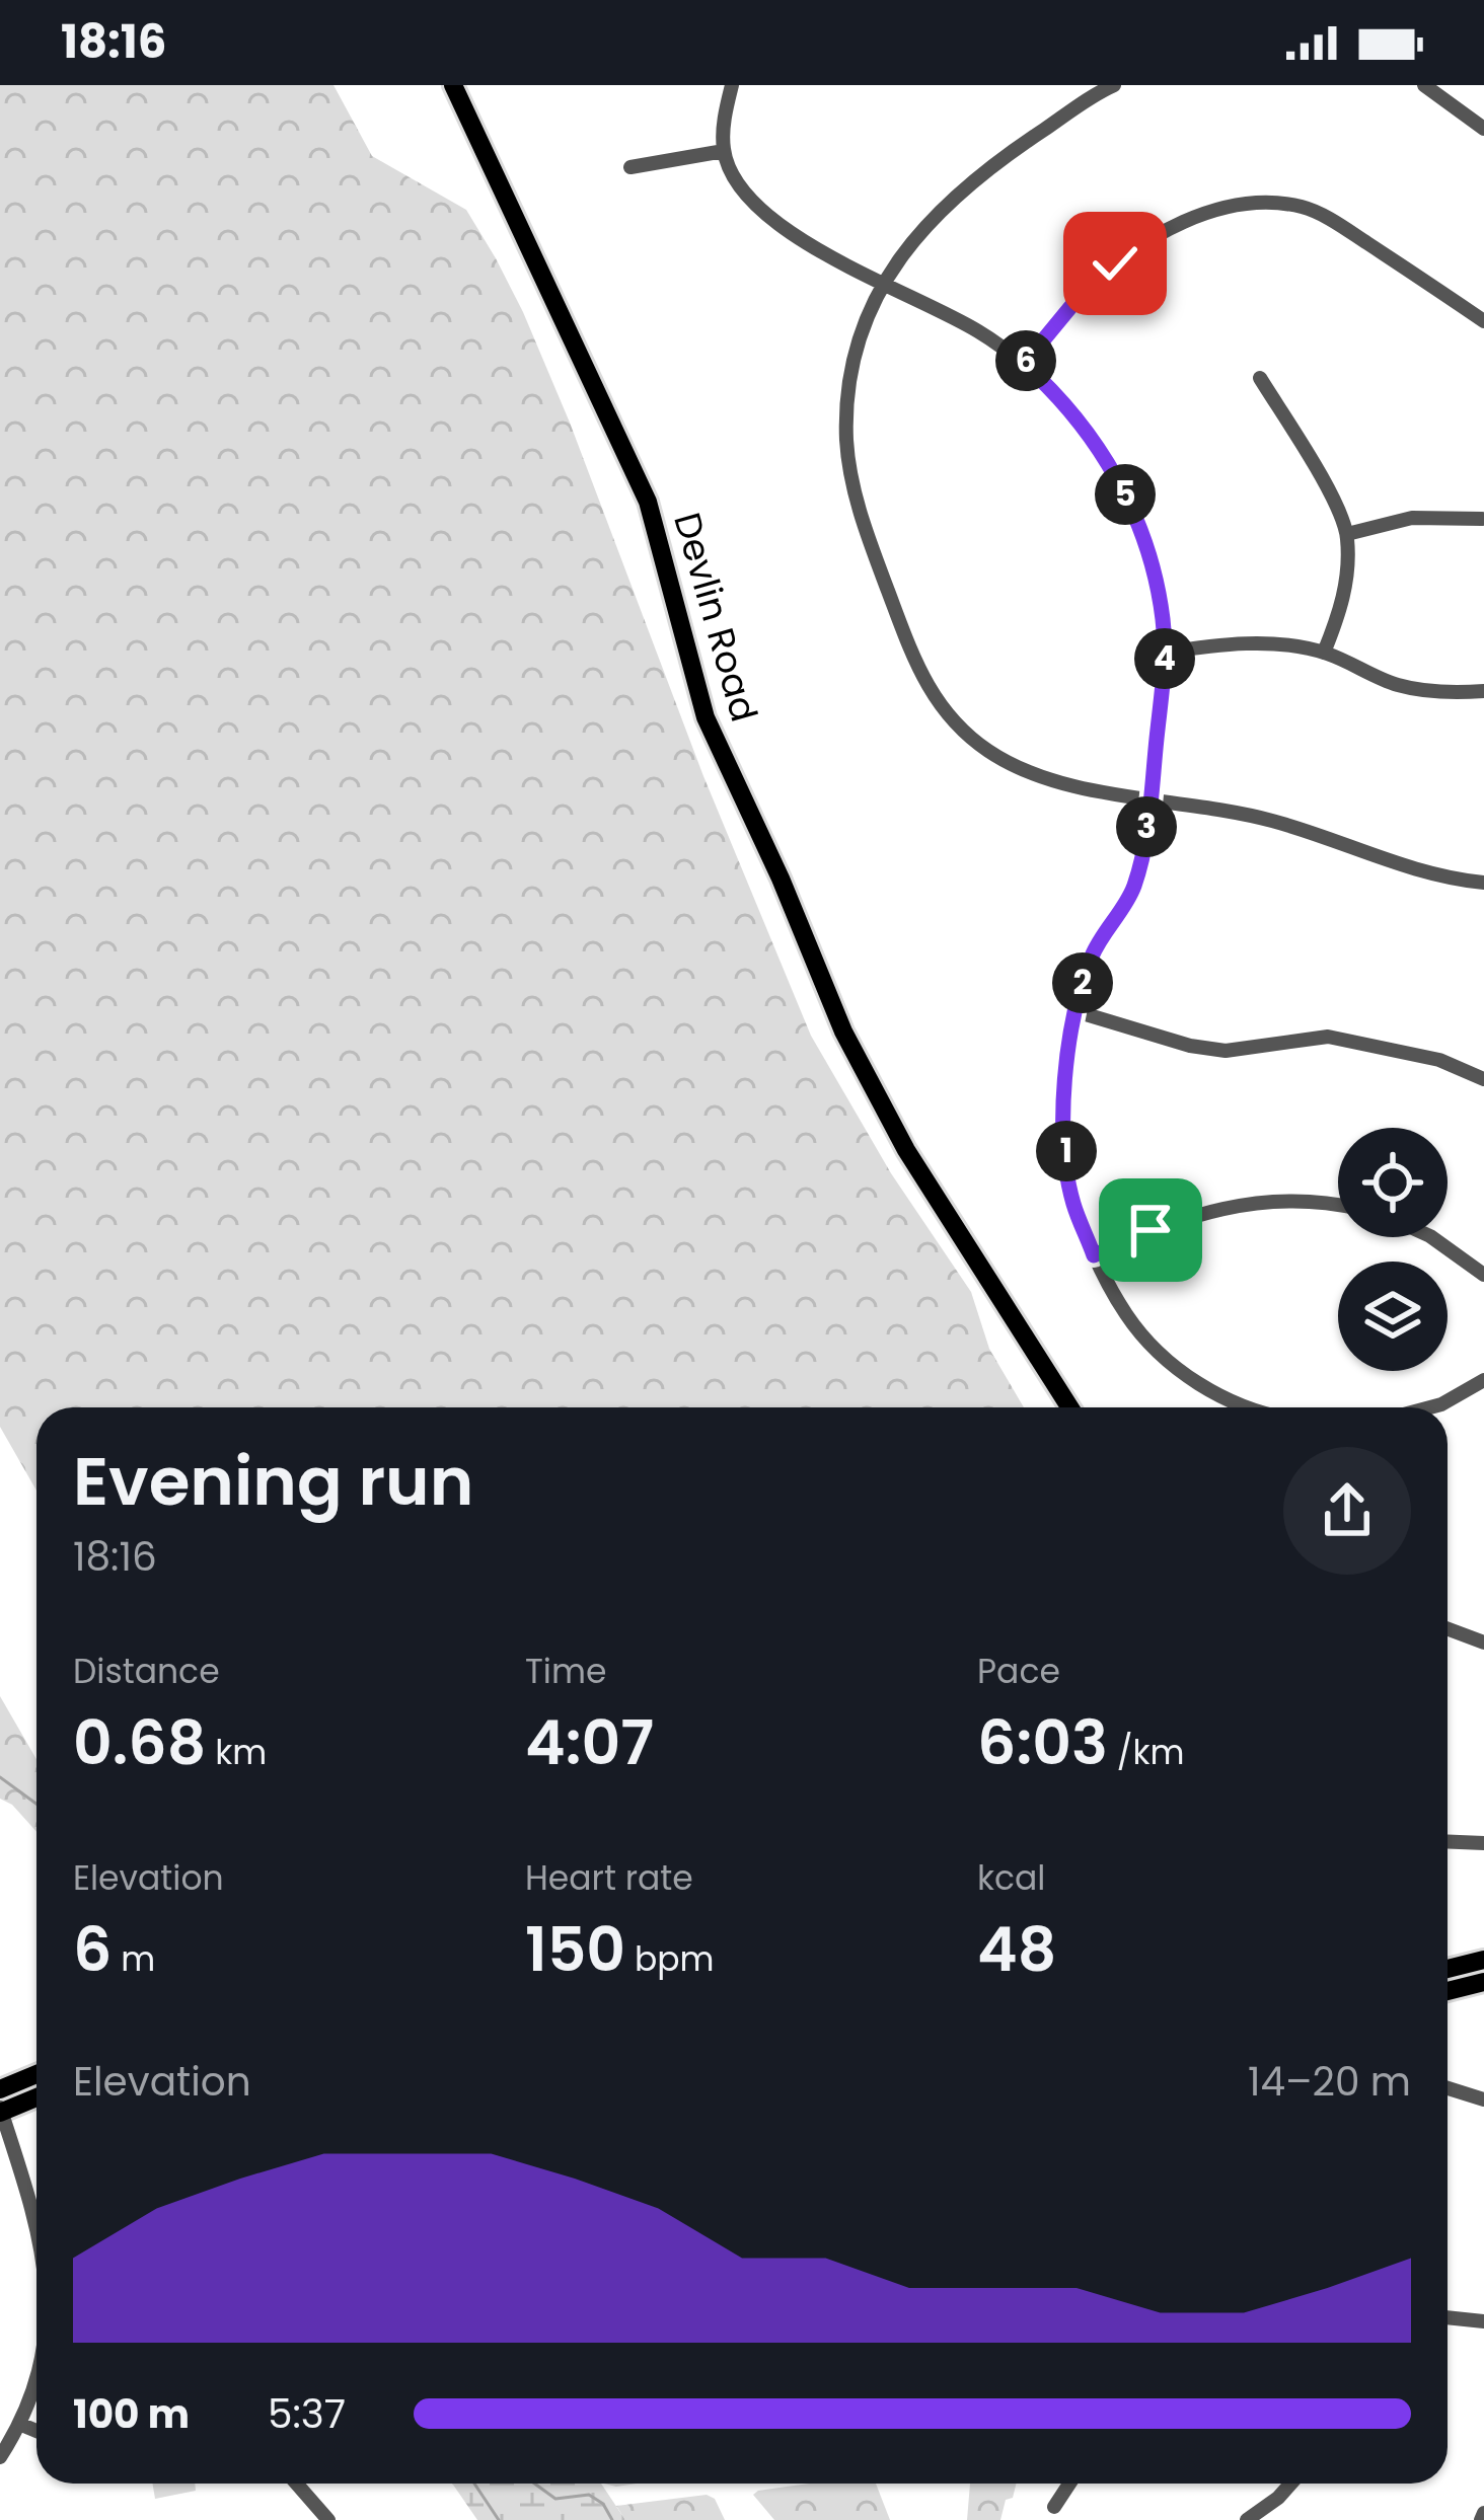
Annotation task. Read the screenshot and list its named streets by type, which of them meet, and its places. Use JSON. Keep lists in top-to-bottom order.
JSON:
{
  "streets": {
    "main road": ["Devlin Road"]
  },
  "page": {
    "status": "18:16",
    "pins": [
      "6",
      "5",
      "4",
      "3",
      "2",
      "1"
    ],
    "heading": ["Evening run", "18:16"],
    "stats": [
      ["Distance", "0.68 km"],
      ["Time", "4:07"],
      ["Pace", "6:03 /km"],
      ["Elevation", "6 m"],
      ["Heart rate", "150 bpm"],
      ["kcal", "48"]
    ],
    "chart": ["Elevation", "14–20 m"],
    "list": [
      {
        "name": "100 m",
        "note": "5:37"
      }
    ]
  }
}
